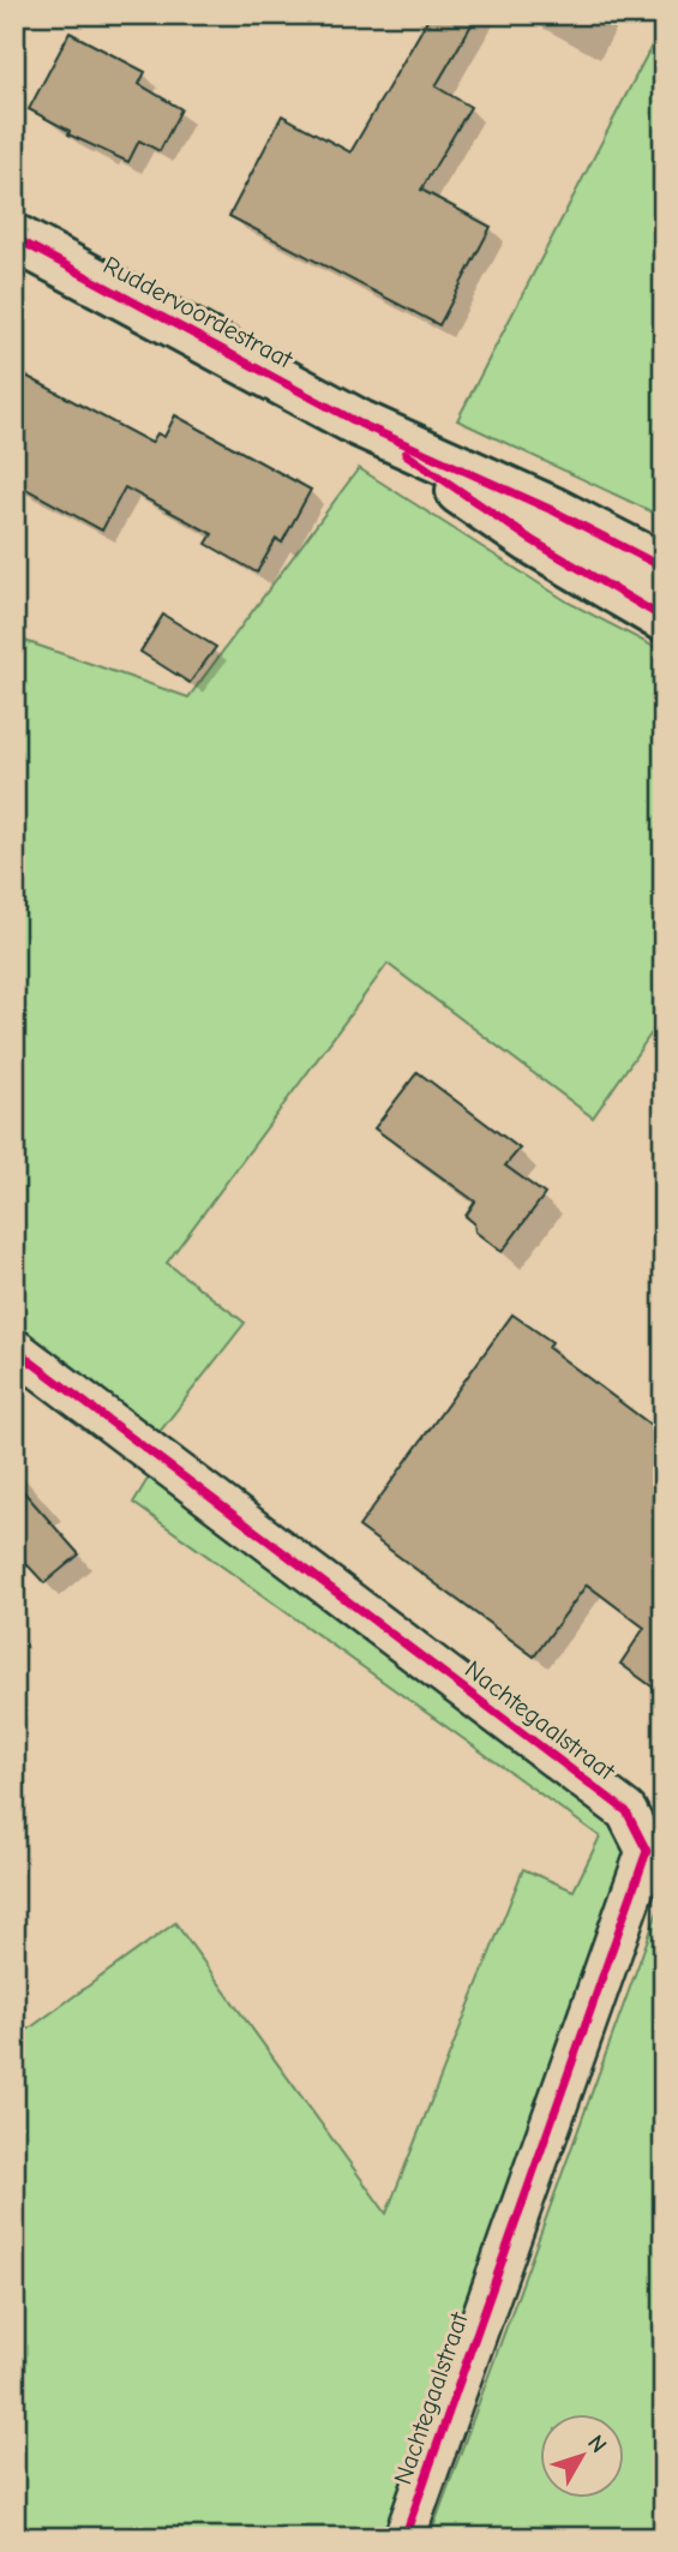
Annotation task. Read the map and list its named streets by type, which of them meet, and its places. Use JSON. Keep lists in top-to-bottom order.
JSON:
{
  "streets": {
    "street": ["Ruddervoordestraat", "Nachtegaalstraat"]
  },
  "north": "top right"
}
